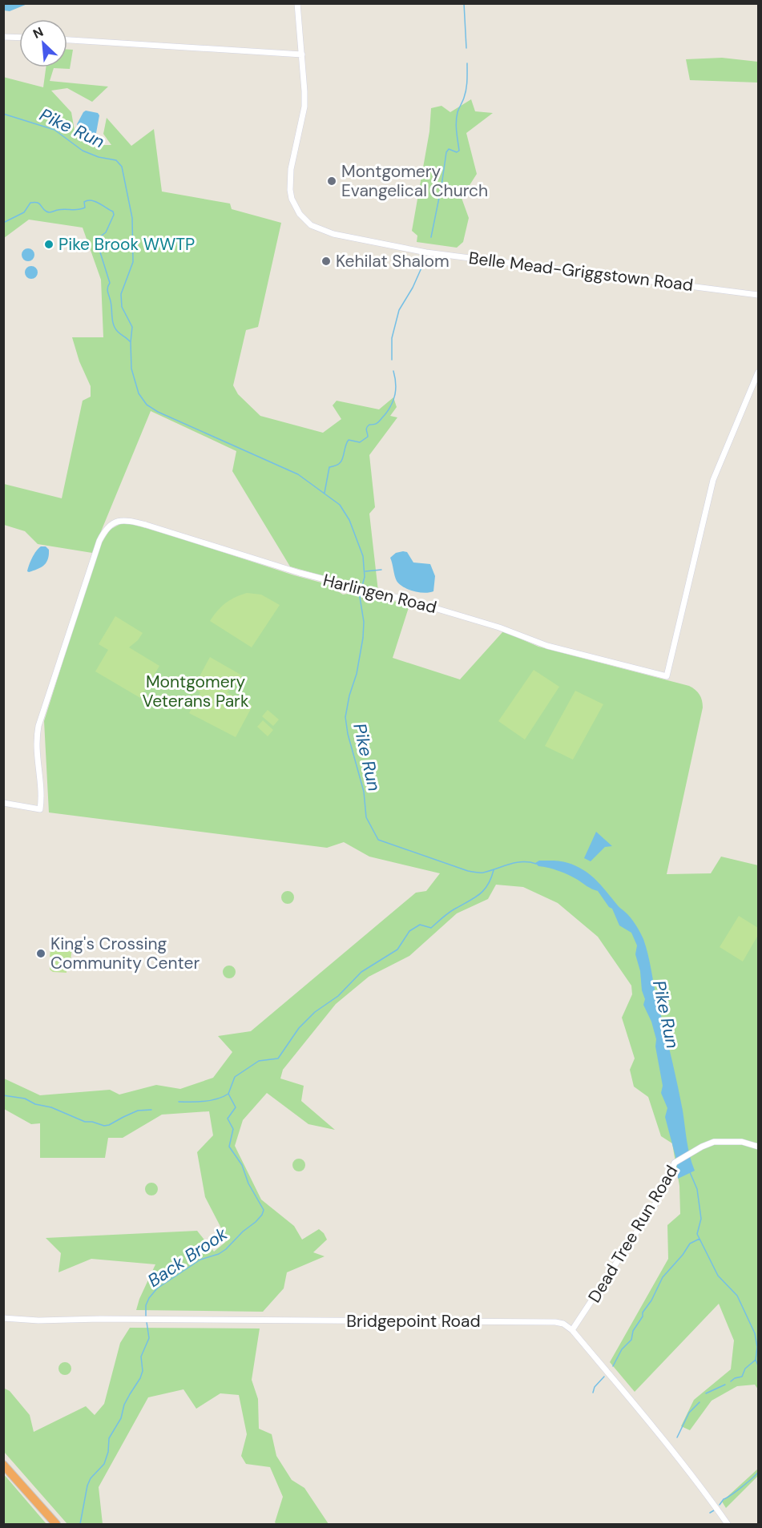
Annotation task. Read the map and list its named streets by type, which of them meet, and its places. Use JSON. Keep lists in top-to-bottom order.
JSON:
{
  "streets": {
    "street": [
      "Belle Mead-Griggstown Road",
      "Harlingen Road",
      "Dead Tree Run Road",
      "Bridgepoint Road"
    ]
  },
  "crossings": [
    ["Dead Tree Run Road", "Bridgepoint Road"]
  ],
  "water": ["Pike Run", "Back Brook"],
  "parks": ["Montgomery Veterans Park"],
  "places": [
    "Montgomery Evangelical Church",
    "Pike Brook WWTP",
    "Kehilat Shalom",
    "King's Crossing Community Center"
  ],
  "north": "top left"
}
